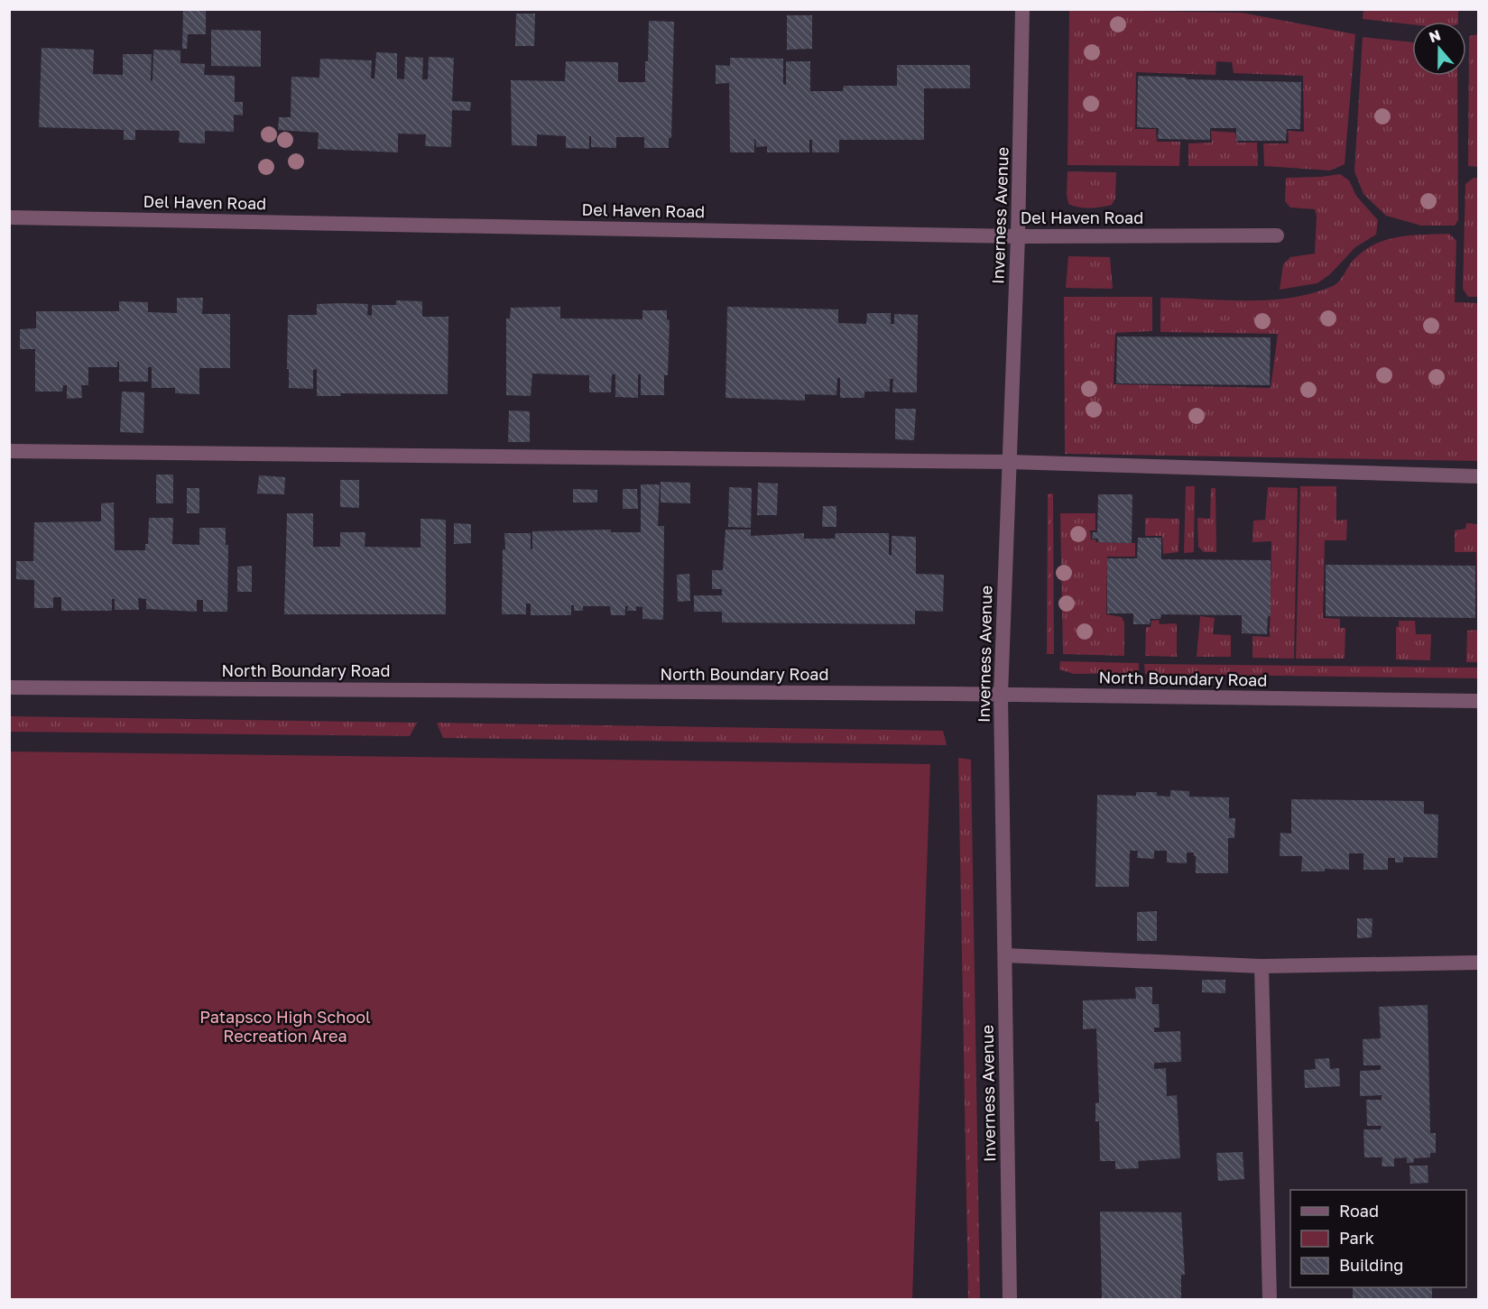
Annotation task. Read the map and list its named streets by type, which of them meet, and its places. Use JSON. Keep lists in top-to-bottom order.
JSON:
{
  "streets": {
    "street": ["Del Haven Road", "Inverness Avenue", "North Boundary Road"]
  },
  "crossings": [
    ["Del Haven Road", "Inverness Avenue"],
    ["Inverness Avenue", "North Boundary Road"]
  ],
  "parks": ["Patapsco High School Recreation Area"],
  "legend": ["Road", "Park", "Building"],
  "north": "top"
}
